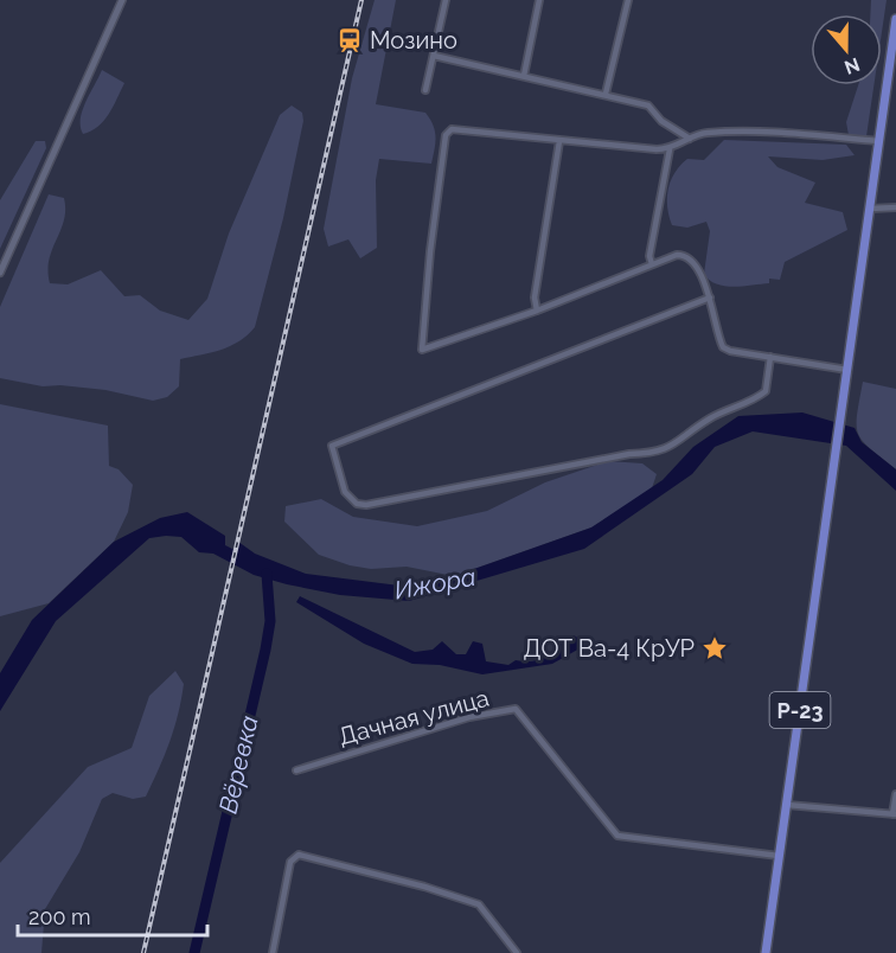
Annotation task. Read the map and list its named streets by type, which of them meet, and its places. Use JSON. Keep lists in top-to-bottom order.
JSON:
{
  "streets": {
    "main road": ["Р-23"],
    "street": ["Дачная улица"]
  },
  "crossings": [
    ["Р-23", "Дачная улица"]
  ],
  "water": ["Ижора", "Вёревка"],
  "places": {
    "station": ["Мозино"],
    "place": ["ДОТ Ва-4 КрУР"]
  },
  "scale_bar": "200 m",
  "north": "bottom"
}
